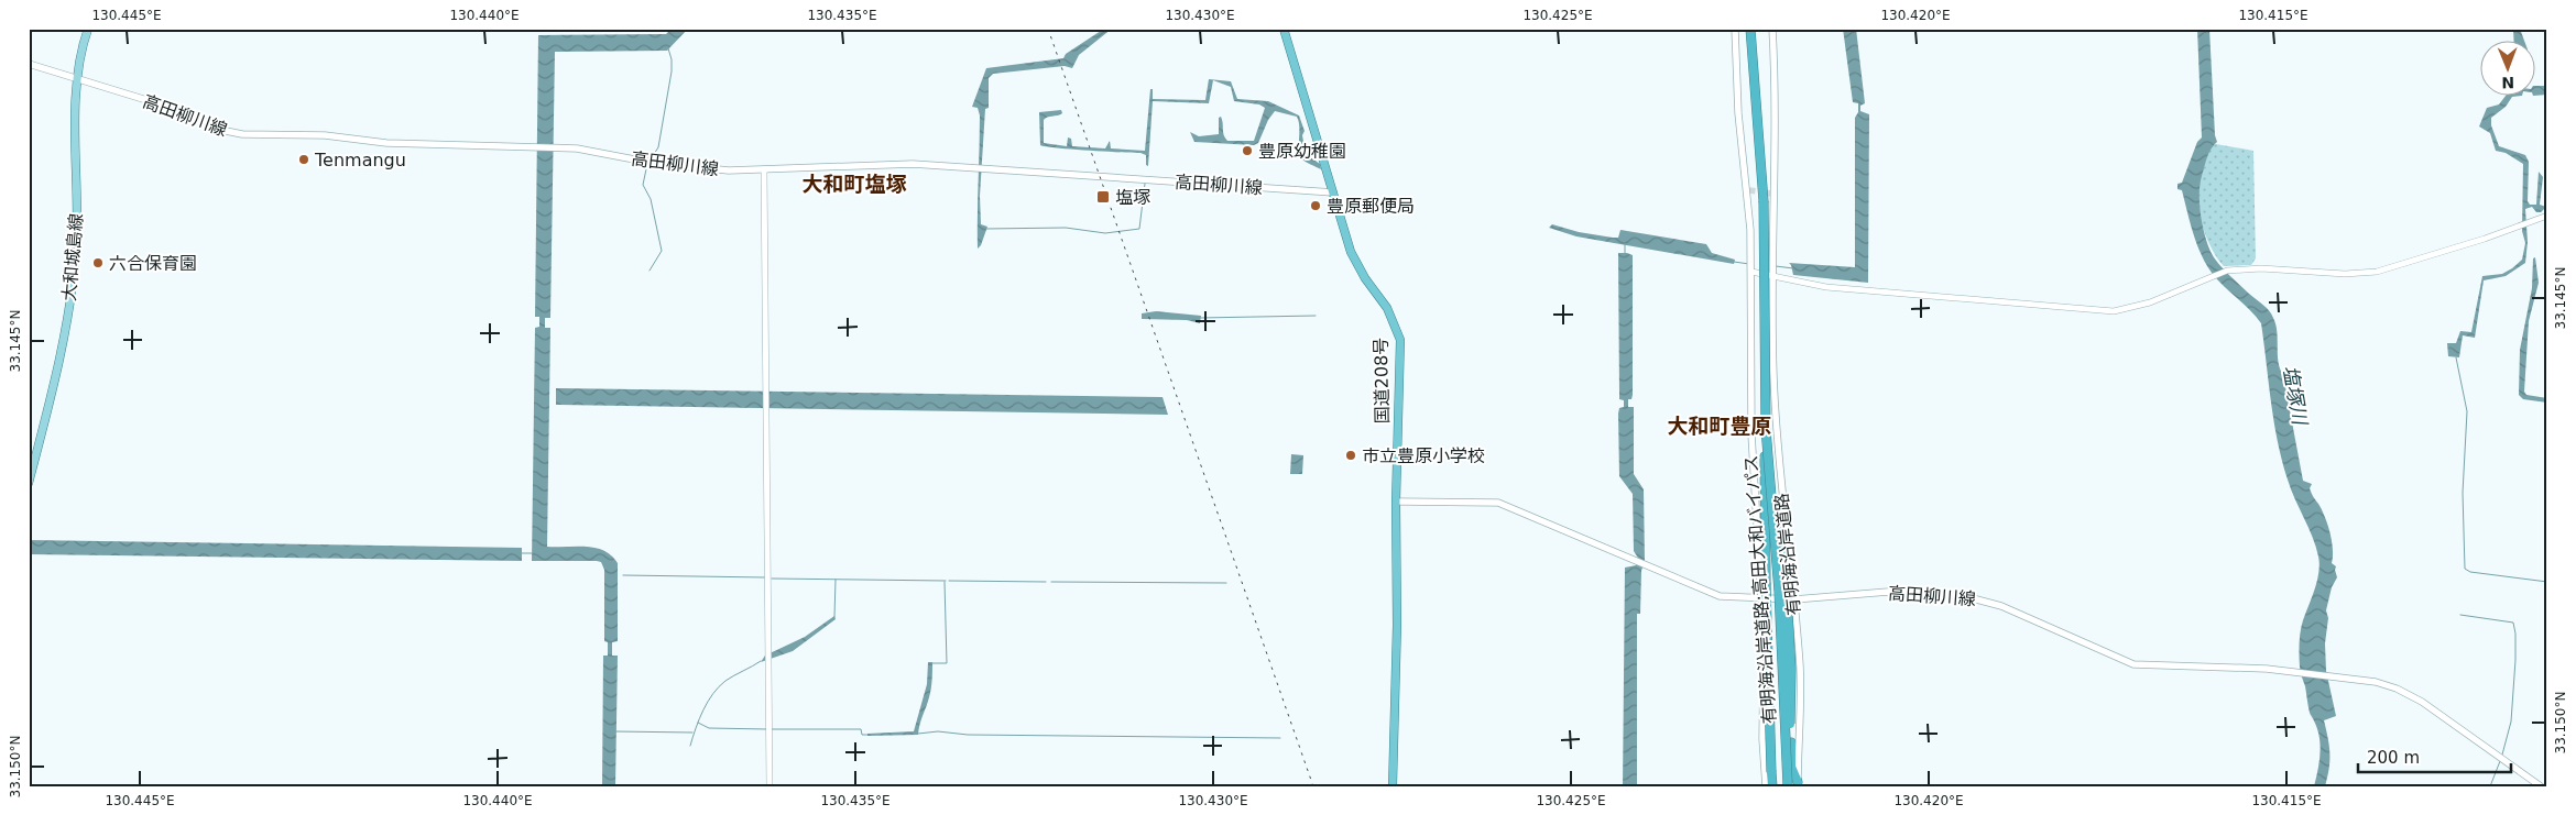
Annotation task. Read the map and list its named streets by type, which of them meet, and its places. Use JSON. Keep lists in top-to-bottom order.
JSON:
{
  "streets": {
    "highway": ["国道208号", "有明海沿岸道路;高田大和バイパス"],
    "main road": ["高田柳川線", "大和城島線", "有明海沿岸道路"]
  },
  "crossings": [
    ["高田柳川線", "大和城島線"],
    ["高田柳川線", "国道208号"],
    ["高田柳川線", "有明海沿岸道路"]
  ],
  "districts": ["大和町塩塚", "大和町豊原"],
  "water": ["塩塚川"],
  "places": {
    "other": [
      "豊原幼稚園",
      "Tenmangu",
      "豊原郵便局",
      "六合保育園",
      "市立豊原小学校"
    ],
    "transit": ["塩塚"]
  },
  "scale_bar": "200 m",
  "north": "bottom",
  "coordinates": [
    "130.445°E",
    "130.440°E",
    "130.435°E",
    "130.430°E",
    "130.425°E",
    "130.420°E",
    "130.415°E",
    "33.145°N",
    "33.150°N"
  ]
}
